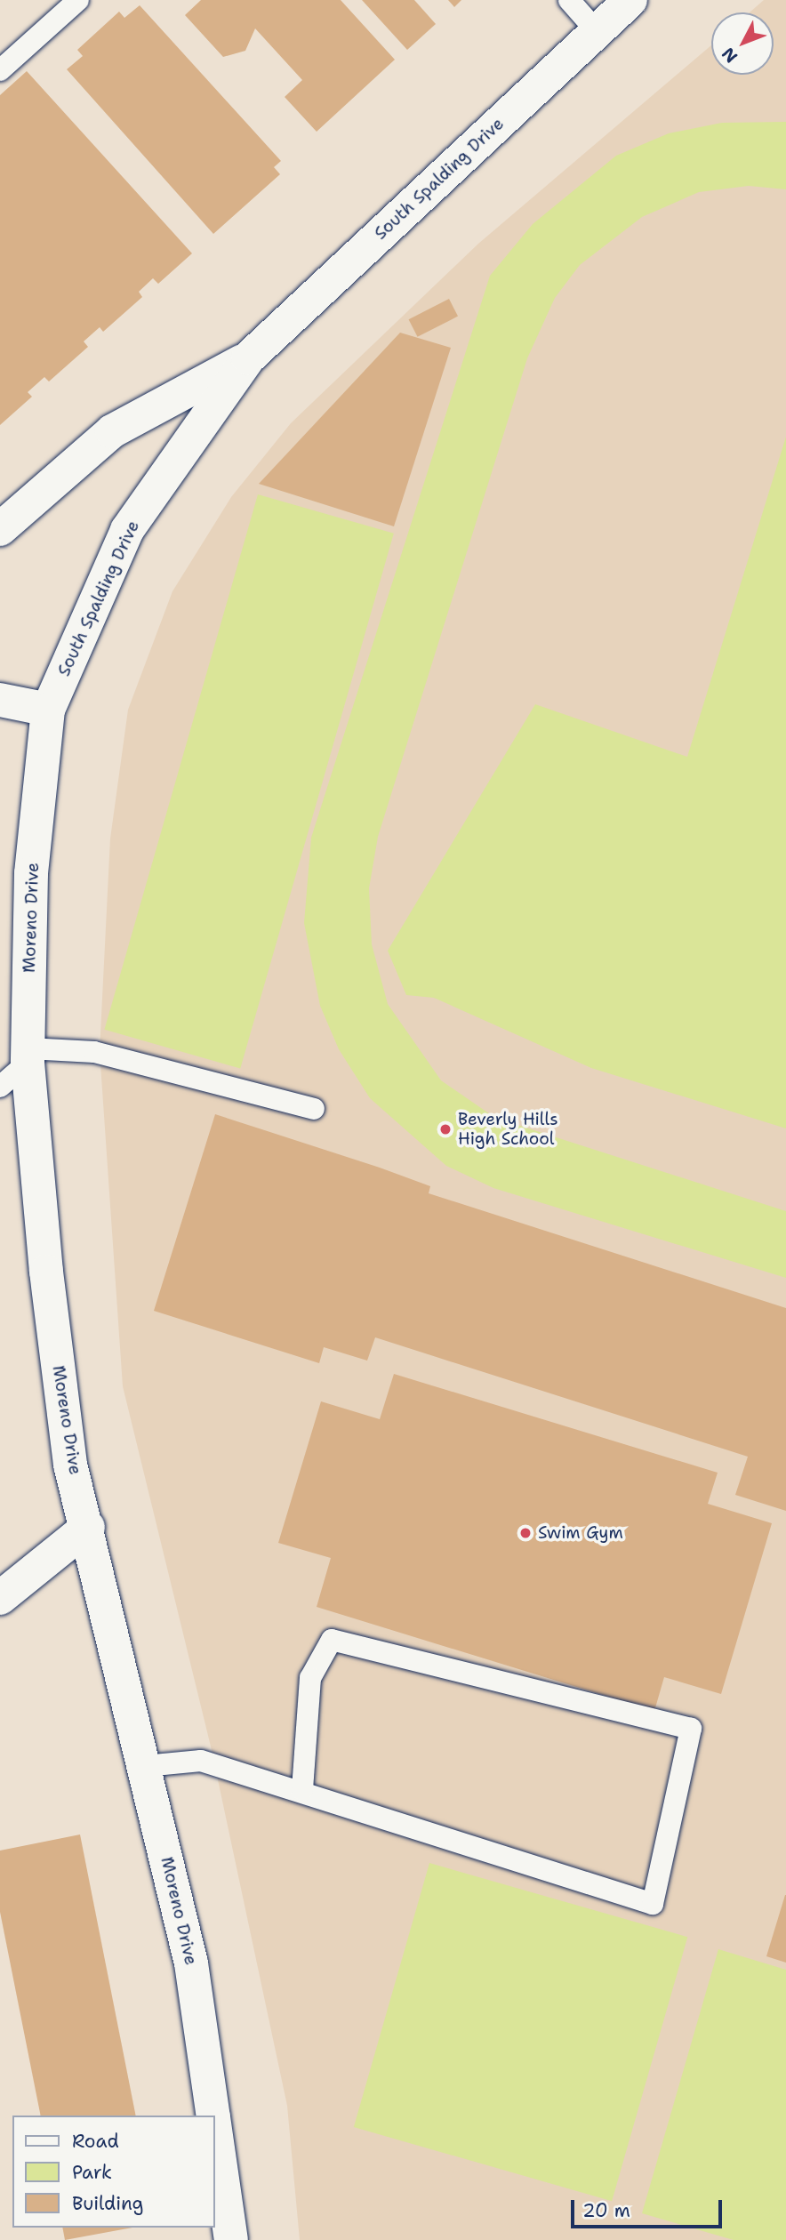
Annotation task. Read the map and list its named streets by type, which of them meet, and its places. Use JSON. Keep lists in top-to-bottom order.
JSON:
{
  "streets": {
    "street": ["South Spalding Drive", "Moreno Drive"]
  },
  "crossings": [
    ["South Spalding Drive", "Moreno Drive"]
  ],
  "places": ["Beverly Hills High School", "Swim Gym"],
  "legend": ["Road", "Park", "Building"],
  "scale_bar": "20 m",
  "north": "bottom left"
}
